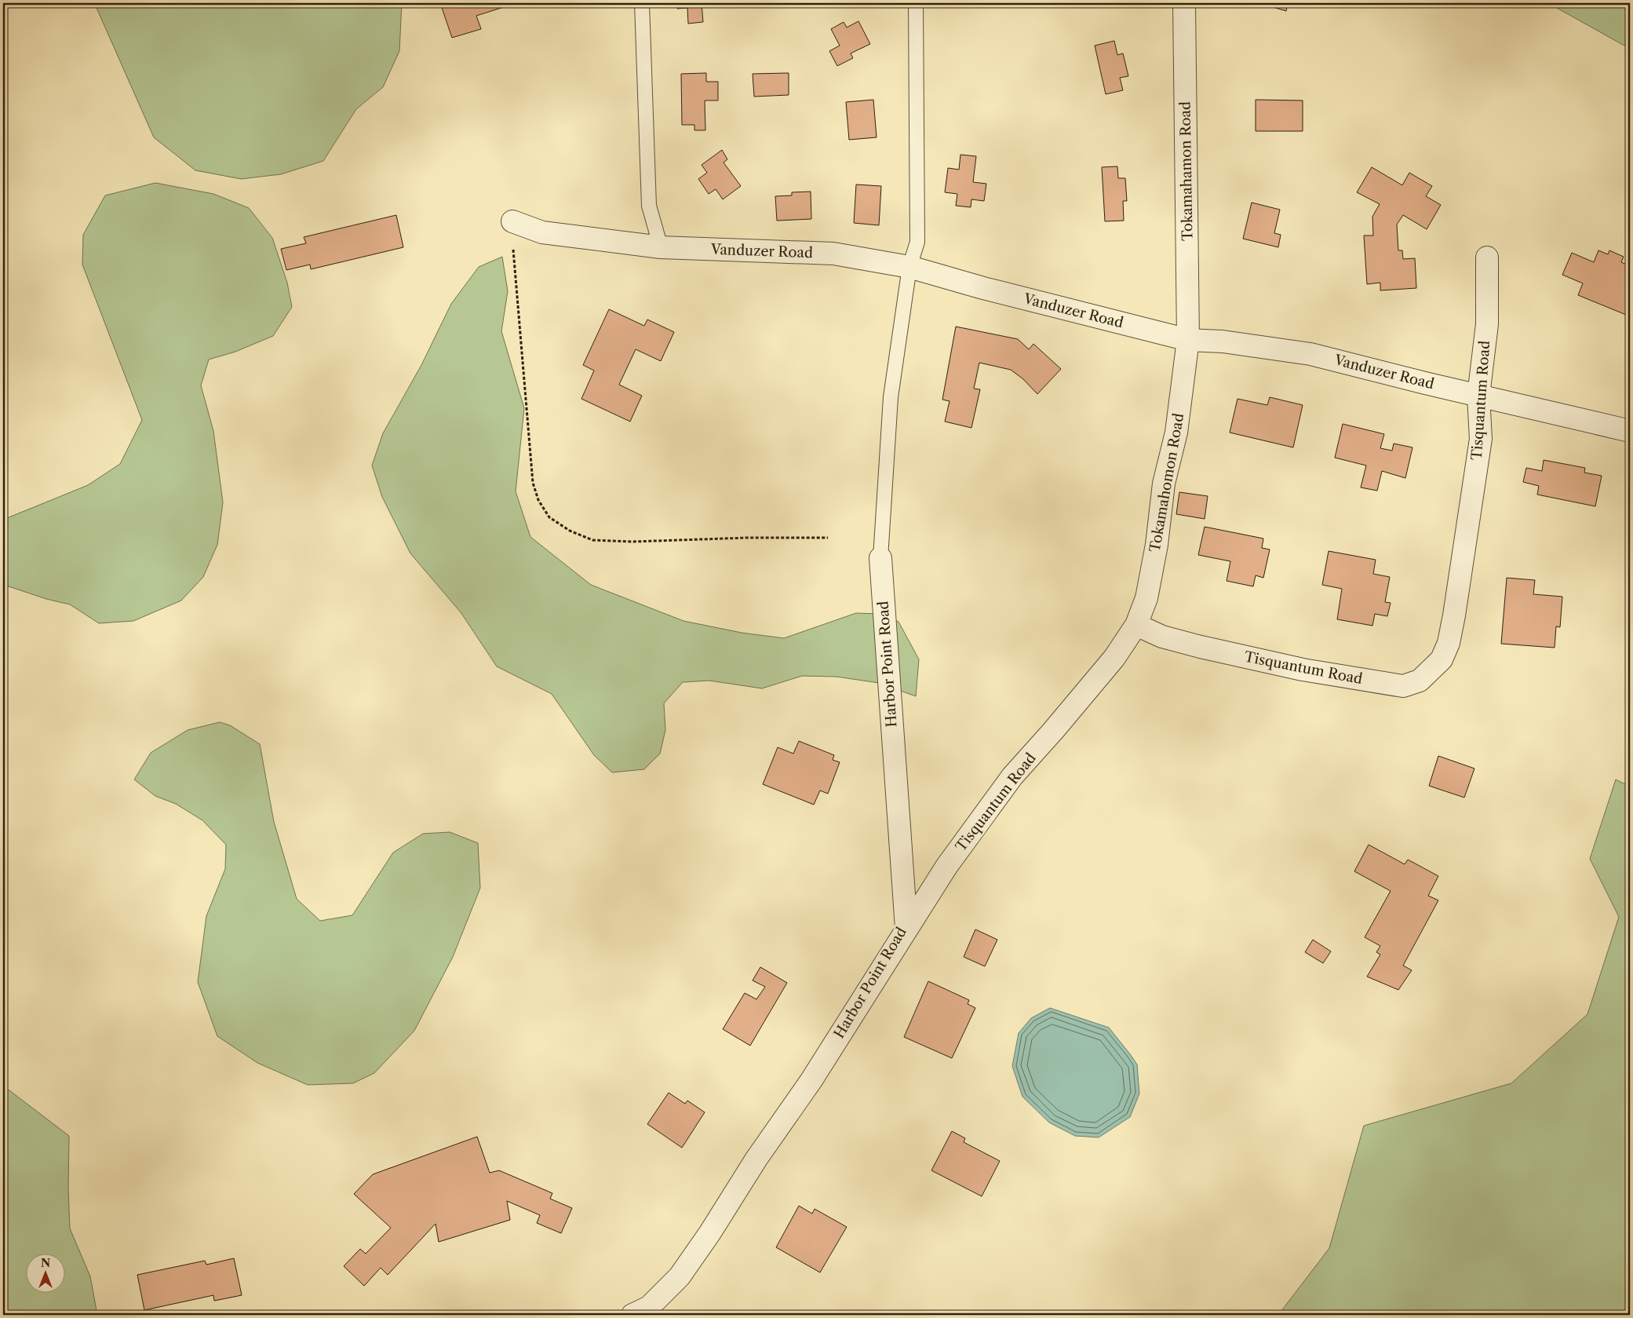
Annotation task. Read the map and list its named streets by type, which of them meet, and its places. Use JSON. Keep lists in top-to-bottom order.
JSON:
{
  "streets": {
    "street": [
      "Tokamahamon Road",
      "Vanduzer Road",
      "Tisquantum Road",
      "Tokamahomon Road",
      "Harbor Point Road"
    ]
  },
  "crossings": [
    ["Tokamahamon Road", "Vanduzer Road"],
    ["Tokamahamon Road", "Tokamahomon Road"],
    ["Vanduzer Road", "Tisquantum Road"],
    ["Vanduzer Road", "Tokamahomon Road"],
    ["Tisquantum Road", "Tokamahomon Road"],
    ["Tisquantum Road", "Harbor Point Road"]
  ],
  "north": "top"
}
